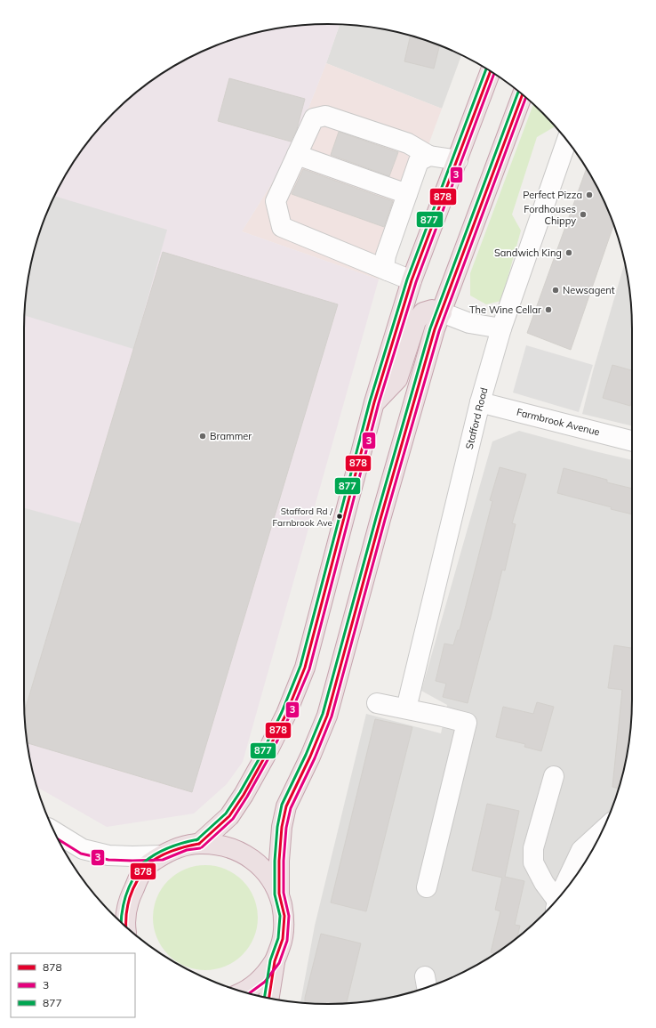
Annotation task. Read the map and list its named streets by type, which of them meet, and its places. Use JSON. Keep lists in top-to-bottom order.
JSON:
{
  "streets": {
    "street": ["Stafford Road", "Farmbrook Avenue"]
  },
  "crossings": [
    ["Stafford Road", "Farmbrook Avenue"]
  ],
  "places": [
    "Perfect Pizza",
    "Fordhouses Chippy",
    "Sandwich King",
    "Newsagent",
    "The Wine Cellar",
    "Brammer",
    "Stafford Rd / Farnbrook Ave"
  ],
  "lines": ["transit line 877", "transit line 878", "transit line 3"],
  "legend": ["878", "3", "877"]
}
